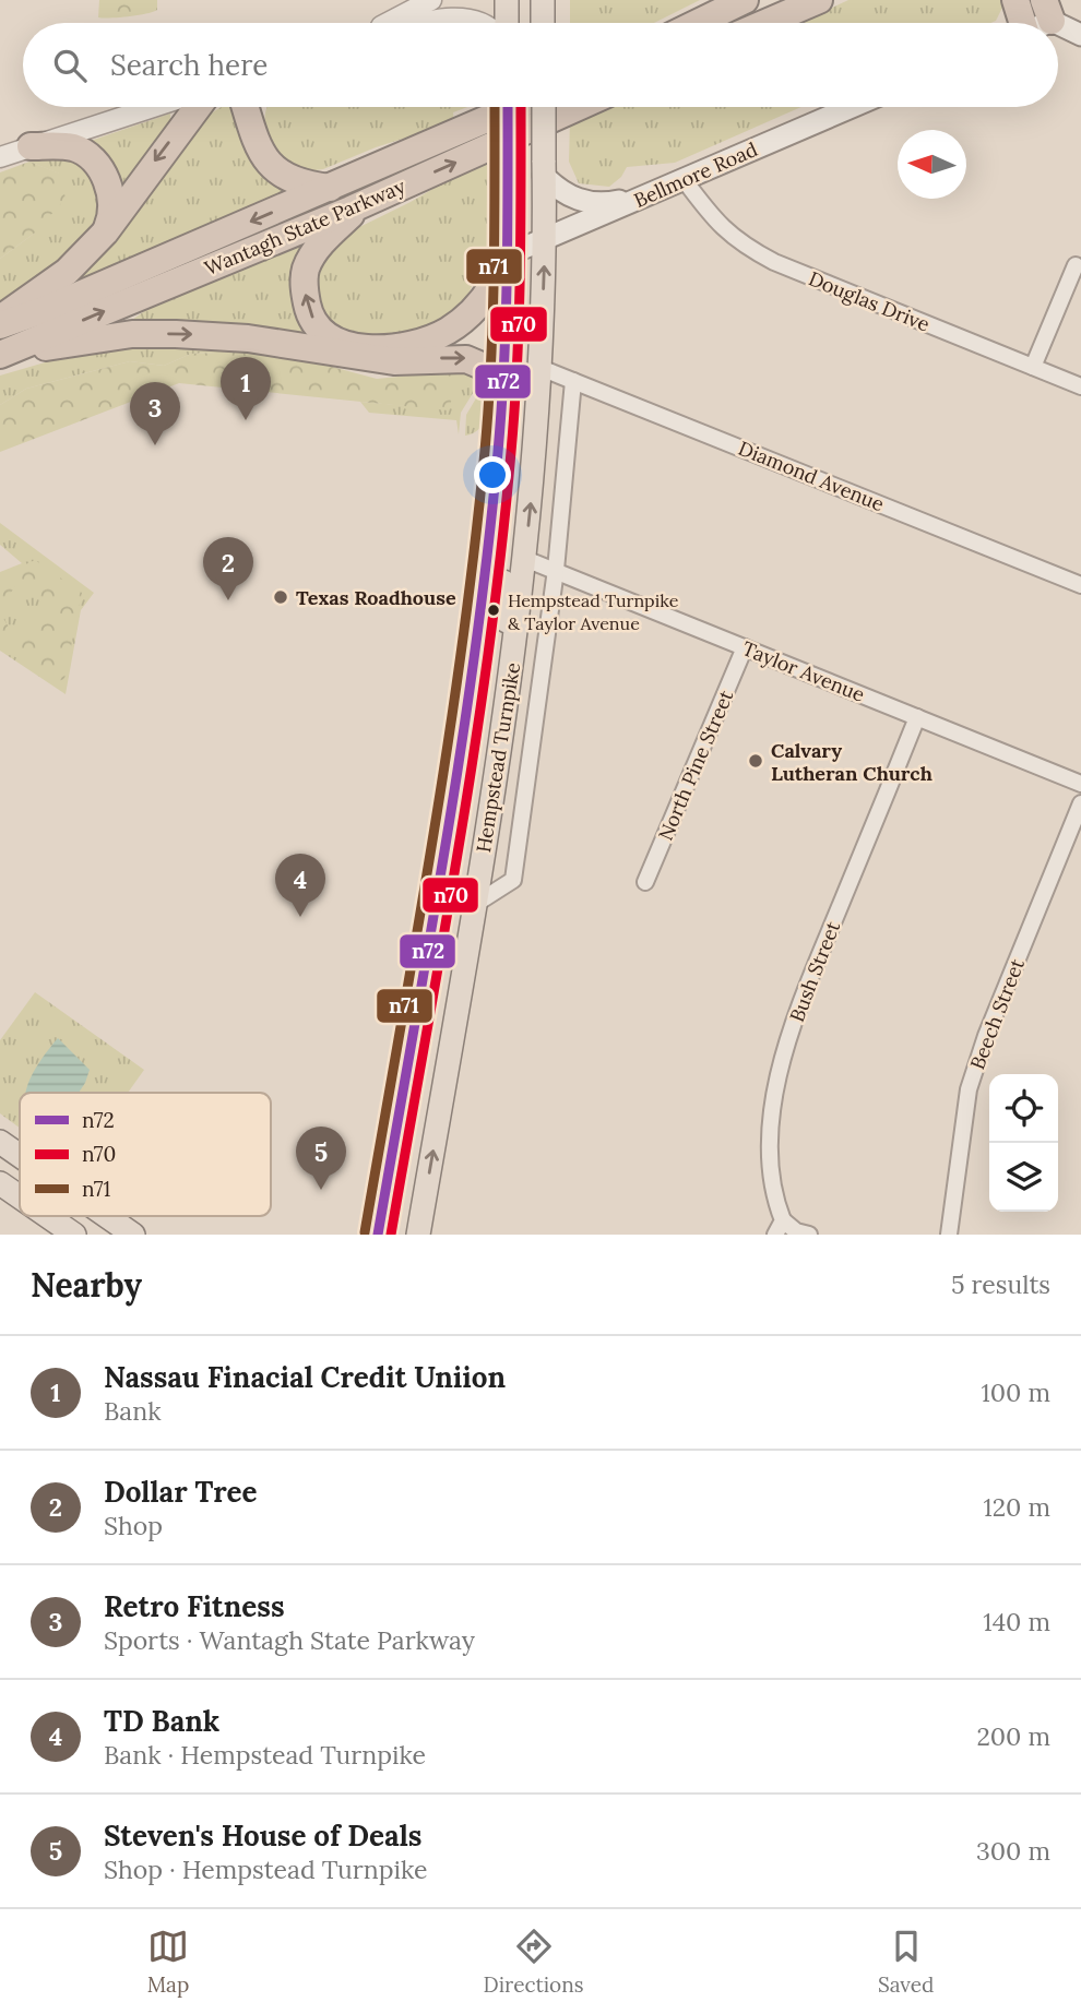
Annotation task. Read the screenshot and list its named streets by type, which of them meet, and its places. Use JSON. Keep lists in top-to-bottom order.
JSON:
{
  "streets": {
    "highway": ["Wantagh State Parkway"],
    "main road": ["Bellmore Road", "Hempstead Turnpike"],
    "street": [
      "Douglas Drive",
      "Diamond Avenue",
      "Taylor Avenue",
      "North Pine Street",
      "Bush Street",
      "Beech Street"
    ]
  },
  "crossings": [
    ["Bellmore Road", "Douglas Drive"],
    ["Bellmore Road", "Hempstead Turnpike"],
    ["Diamond Avenue", "Hempstead Turnpike"],
    ["Taylor Avenue", "Hempstead Turnpike"],
    ["Taylor Avenue", "North Pine Street"],
    ["Taylor Avenue", "Bush Street"]
  ],
  "places": ["Texas Roadhouse", "Hempstead Turnpike & Taylor Avenue", "Calvary Lutheran Church"],
  "lines": ["transit line n72", "transit line n70", "transit line n71"],
  "legend": ["n72", "n70", "n71"],
  "north": "left",
  "page": {
    "search": "Search here",
    "pins": [
      "1",
      "3",
      "2",
      "4",
      "5"
    ],
    "heading": ["Nearby", "5 results"],
    "list": [
      {
        "mark": "1",
        "name": "Nassau Finacial Credit Uniion",
        "note": "Bank",
        "value": "100 m"
      },
      {
        "mark": "2",
        "name": "Dollar Tree",
        "note": "Shop",
        "value": "120 m"
      },
      {
        "mark": "3",
        "name": "Retro Fitness",
        "note": "Sports · Wantagh State Parkway",
        "value": "140 m"
      },
      {
        "mark": "4",
        "name": "TD Bank",
        "note": "Bank · Hempstead Turnpike",
        "value": "200 m"
      },
      {
        "mark": "5",
        "name": "Steven's House of Deals",
        "note": "Shop · Hempstead Turnpike",
        "value": "300 m"
      }
    ],
    "nav": ["Map", "Directions", "Saved"]
  }
}
